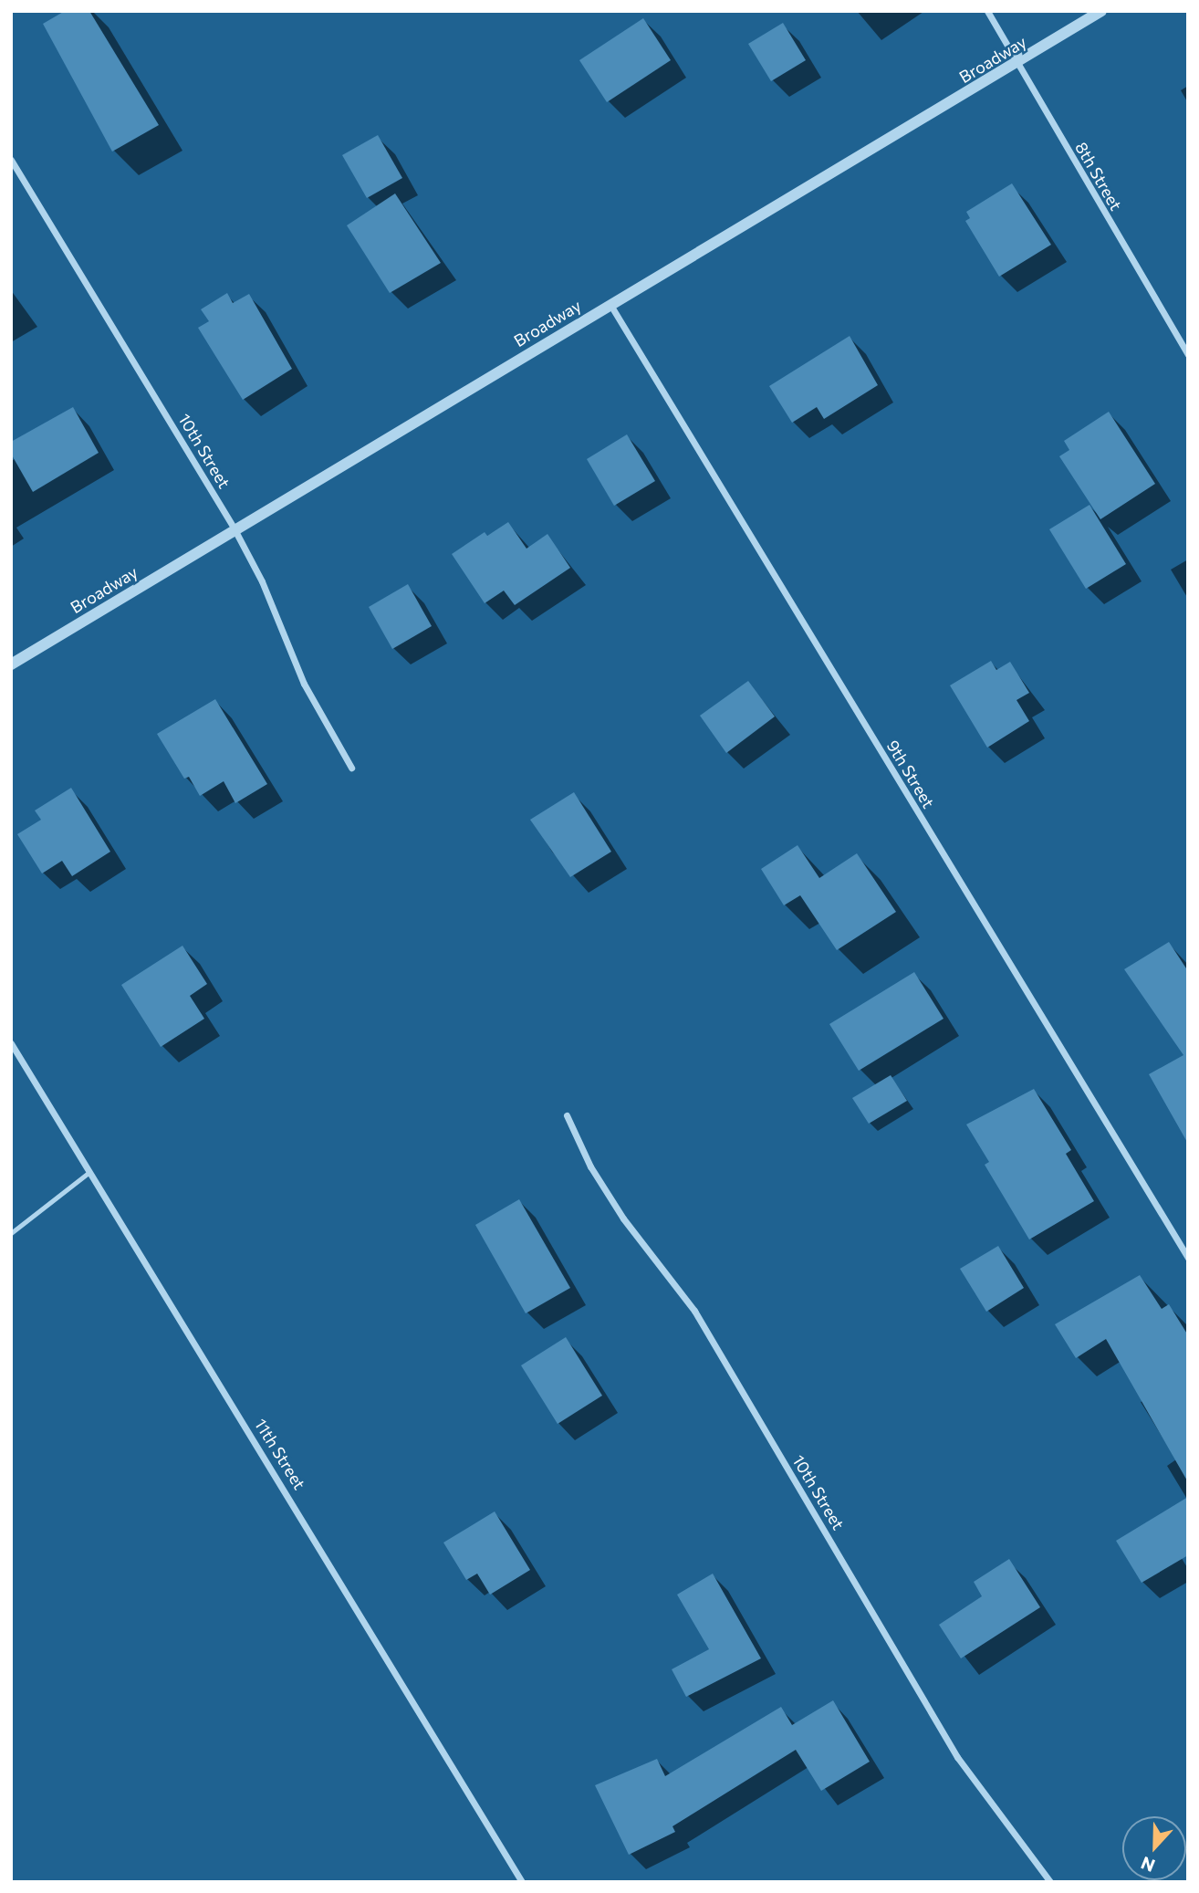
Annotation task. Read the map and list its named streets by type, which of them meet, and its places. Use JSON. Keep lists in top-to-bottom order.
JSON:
{
  "streets": {
    "street": [
      "Broadway",
      "8th Street",
      "10th Street",
      "9th Street",
      "11th Street"
    ]
  },
  "crossings": [
    ["Broadway", "8th Street"],
    ["Broadway", "10th Street"],
    ["Broadway", "9th Street"]
  ],
  "north": "bottom"
}
